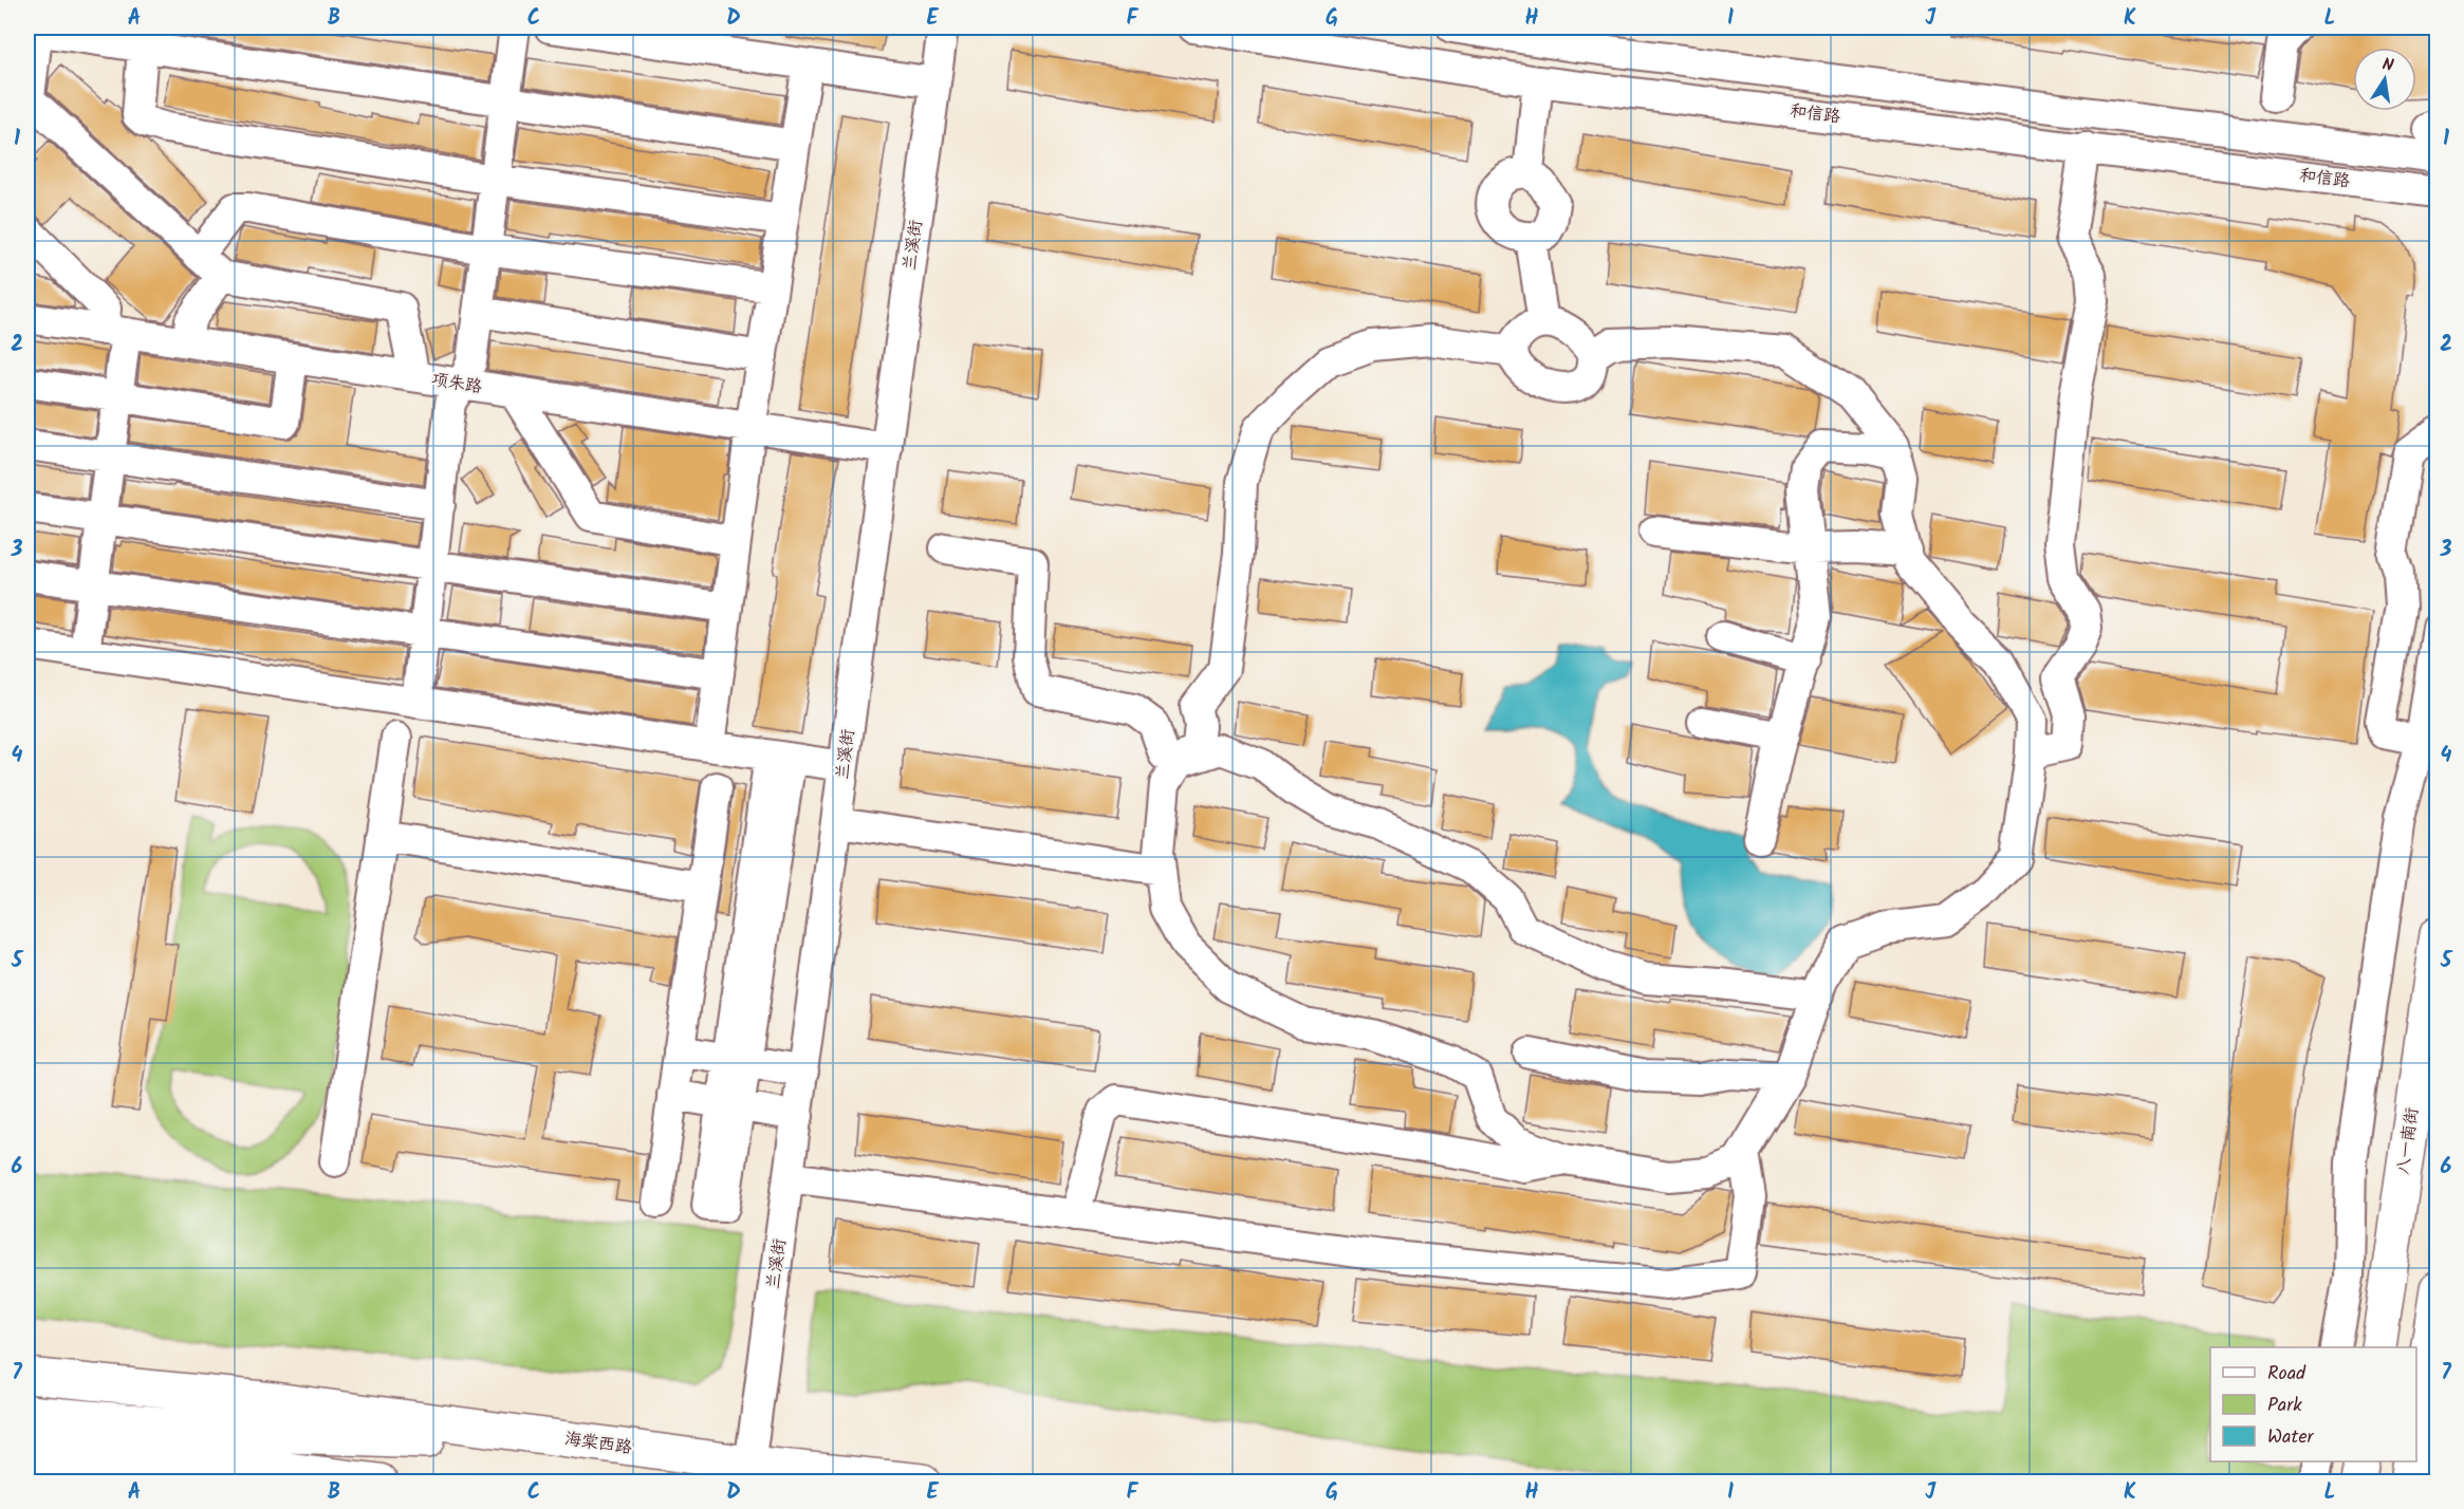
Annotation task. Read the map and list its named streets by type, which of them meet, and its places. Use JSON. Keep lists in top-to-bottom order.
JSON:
{
  "streets": {
    "main road": ["八一南街", "海棠西路"],
    "street": ["和信路", "兰溪街", "项朱路"]
  },
  "crossings": [
    ["兰溪街", "项朱路"],
    ["兰溪街", "海棠西路"]
  ],
  "legend": ["Road", "Park", "Water"],
  "north": "top",
  "grid": {
    "columns": [
      "A",
      "B",
      "C",
      "D",
      "E",
      "F",
      "G",
      "H",
      "I",
      "J",
      "K",
      "L"
    ],
    "rows": [
      "1",
      "2",
      "3",
      "4",
      "5",
      "6",
      "7"
    ]
  }
}
